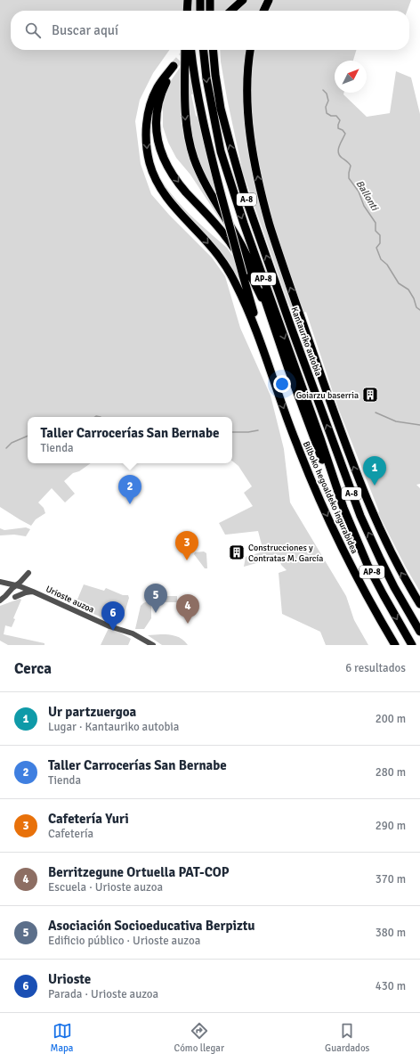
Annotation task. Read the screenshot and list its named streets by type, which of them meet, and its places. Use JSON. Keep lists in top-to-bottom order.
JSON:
{
  "streets": {
    "highway": [
      "A-8",
      "AP-8",
      "Kantauriko autobia",
      "Bilboko hegoaldeko ingurabidea"
    ],
    "street": ["Urioste auzoa"]
  },
  "crossings": [
    ["A-8", "Bilboko hegoaldeko ingurabidea"]
  ],
  "water": ["Ballonti"],
  "places": {
    "building": ["Goiarzu baserria", "Construcciones y Contratas M. García"]
  },
  "north": "top right",
  "page": {
    "search": "Buscar aquí",
    "popup": ["Taller Carrocerías San Bernabe", "Tienda"],
    "pins": [
      "1",
      "2",
      "3",
      "5",
      "4",
      "6"
    ],
    "heading": ["Cerca", "6 resultados"],
    "list": [
      {
        "mark": "1",
        "name": "Ur partzuergoa",
        "note": "Lugar · Kantauriko autobia",
        "value": "200 m"
      },
      {
        "mark": "2",
        "name": "Taller Carrocerías San Bernabe",
        "note": "Tienda",
        "value": "280 m"
      },
      {
        "mark": "3",
        "name": "Cafetería Yuri",
        "note": "Cafetería",
        "value": "290 m"
      },
      {
        "mark": "4",
        "name": "Berritzegune Ortuella PAT-COP",
        "note": "Escuela · Urioste auzoa",
        "value": "370 m"
      },
      {
        "mark": "5",
        "name": "Asociación Socioeducativa Berpiztu",
        "note": "Edificio público · Urioste auzoa",
        "value": "380 m"
      },
      {
        "mark": "6",
        "name": "Urioste",
        "note": "Parada · Urioste auzoa",
        "value": "430 m"
      }
    ],
    "nav": ["Mapa", "Cómo llegar", "Guardados"]
  }
}
